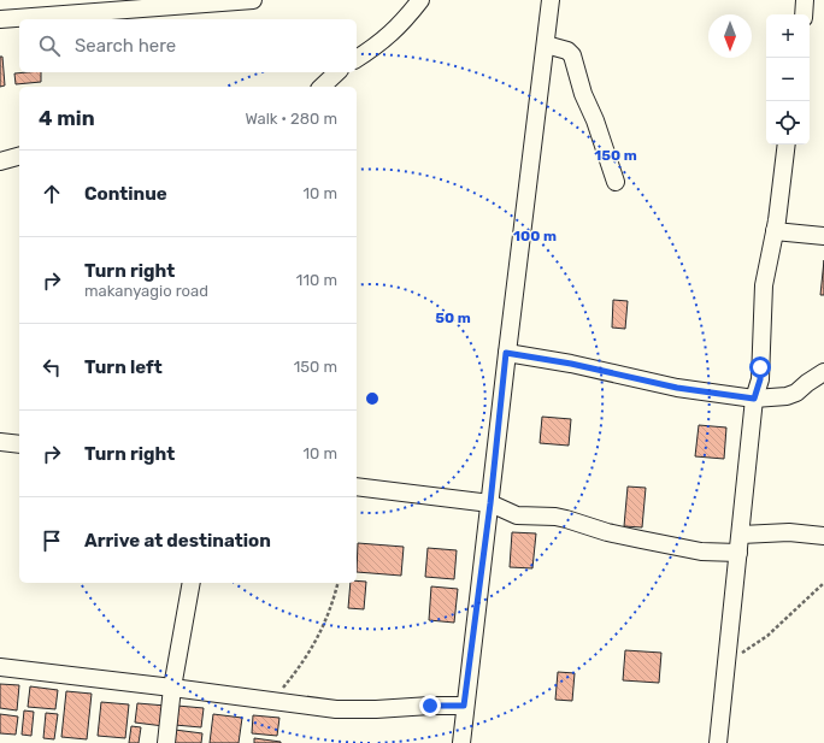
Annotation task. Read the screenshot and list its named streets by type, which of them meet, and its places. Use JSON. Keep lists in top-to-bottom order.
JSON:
{
  "north": "bottom",
  "page": {
    "map_buttons": ["+", "−"],
    "search": "Search here",
    "heading": ["4 min", "Walk · 280 m"],
    "list": [
      ["Continue", "10 m"],
      ["Turn right", "makanyagio road", "110 m"],
      ["Turn left", "150 m"],
      ["Turn right", "10 m"],
      "Arrive at destination"
    ]
  },
  "rings": ["150 m", "100 m", "50 m"]
}
